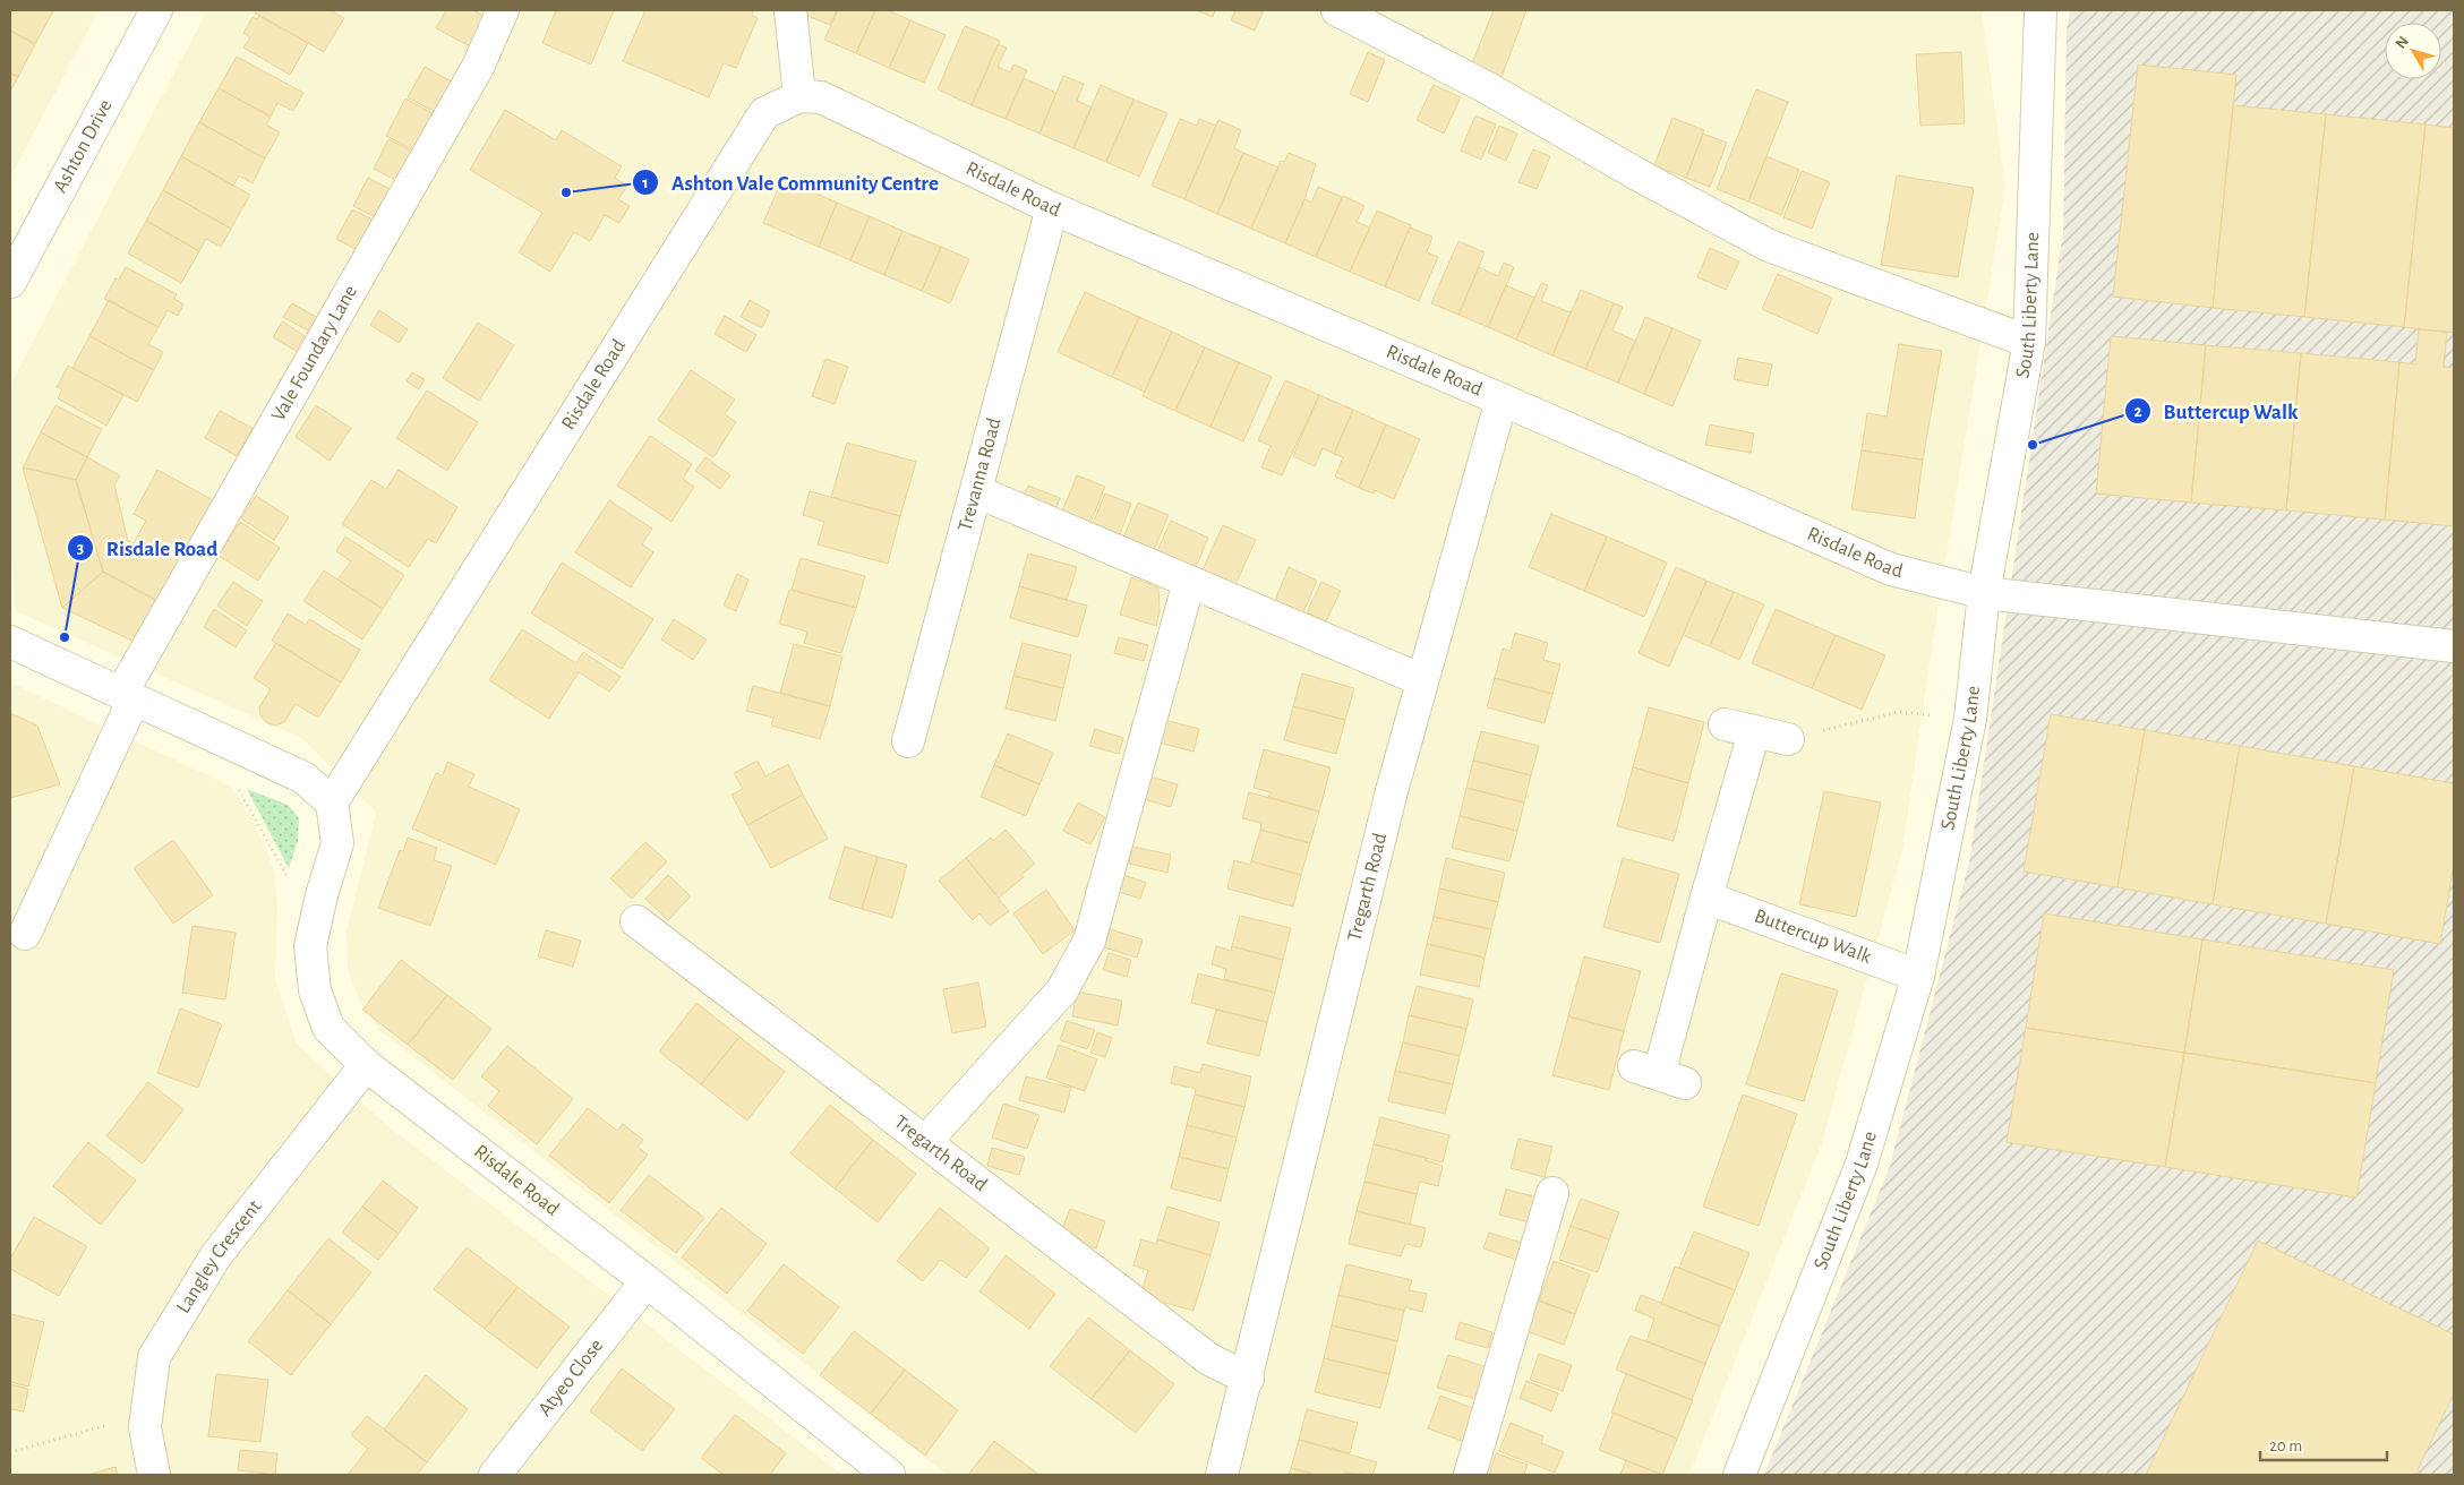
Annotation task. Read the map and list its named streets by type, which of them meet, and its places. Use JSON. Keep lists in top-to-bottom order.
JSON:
{
  "streets": {
    "street": [
      "Ashton Drive",
      "Risdale Road",
      "South Liberty Lane",
      "Vale Foundary Lane",
      "Trevanna Road",
      "Tregarth Road",
      "Buttercup Walk",
      "Langley Crescent",
      "Atyeo Close"
    ]
  },
  "crossings": [
    ["Risdale Road", "South Liberty Lane"],
    ["Risdale Road", "Trevanna Road"],
    ["Risdale Road", "Tregarth Road"],
    ["Risdale Road", "Langley Crescent"],
    ["Risdale Road", "Atyeo Close"],
    ["South Liberty Lane", "Buttercup Walk"]
  ],
  "places": ["Ashton Vale Community Centre", "Buttercup Walk", "Risdale Road"],
  "scale_bar": "20 m",
  "north": "top left"
}
